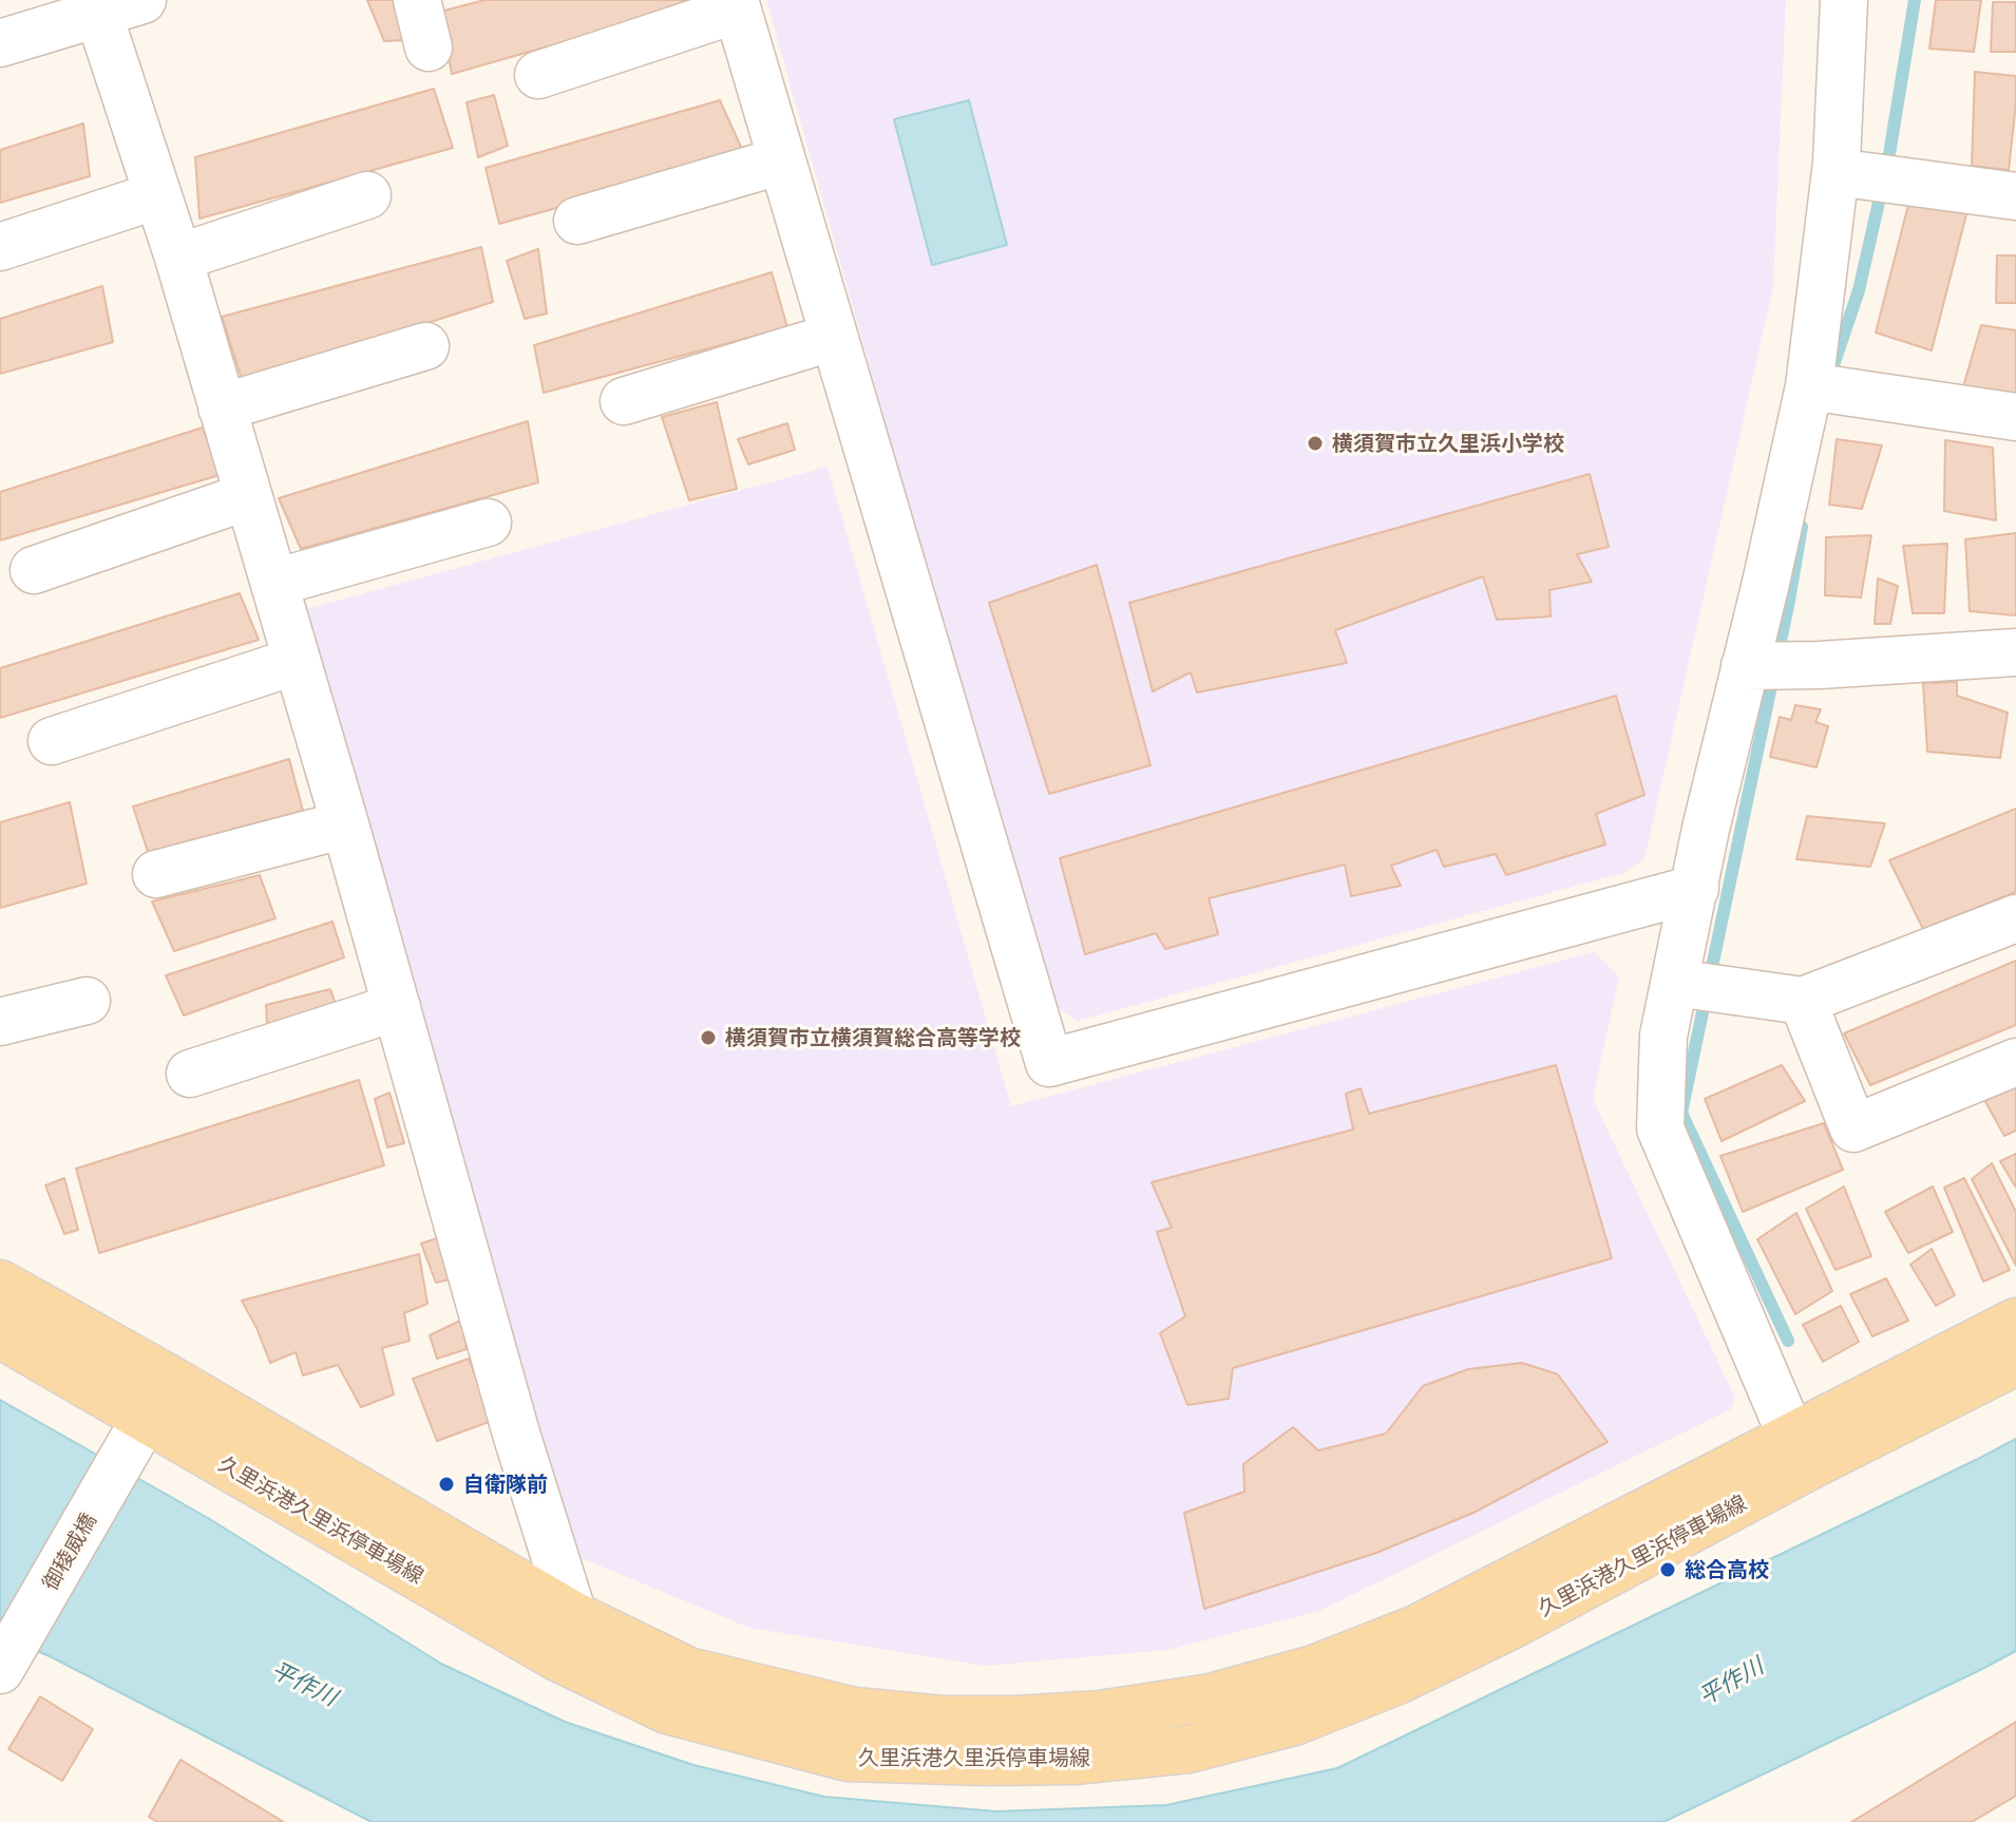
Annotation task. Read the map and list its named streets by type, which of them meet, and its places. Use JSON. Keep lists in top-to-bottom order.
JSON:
{
  "streets": {
    "main road": ["久里浜港久里浜停車場線"],
    "street": ["御稜威橋"]
  },
  "crossings": [
    ["久里浜港久里浜停車場線", "御稜威橋"]
  ],
  "water": ["平作川"],
  "places": [
    "横須賀市立久里浜小学校",
    "横須賀市立横須賀総合高等学校",
    "自衛隊前",
    "総合高校"
  ]
}
